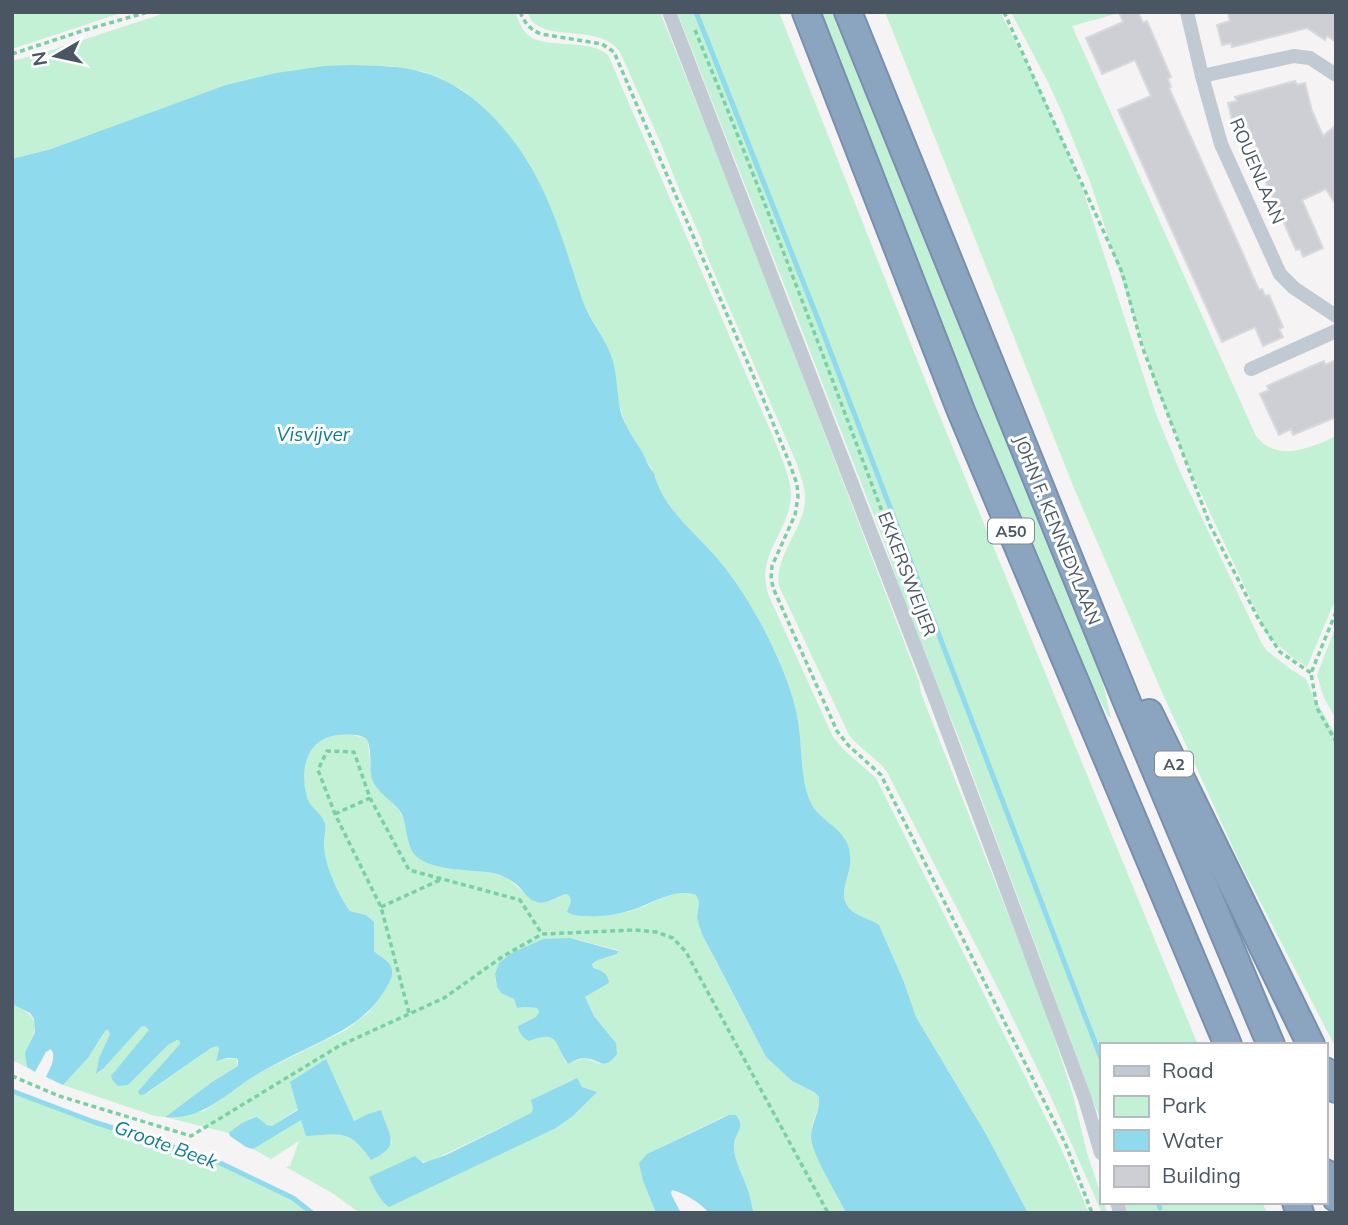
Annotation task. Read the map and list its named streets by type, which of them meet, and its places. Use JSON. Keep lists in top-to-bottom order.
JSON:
{
  "streets": {
    "highway": ["JOHN F. KENNEDYLAAN", "A50", "A2"],
    "street": ["ROUENLAAN", "EKKERSWEIJER"]
  },
  "crossings": [
    ["JOHN F. KENNEDYLAAN", "A2"]
  ],
  "water": ["Visvijver", "Groote Beek"],
  "legend": [
    "Road",
    "Park",
    "Water",
    "Building"
  ],
  "north": "left"
}
